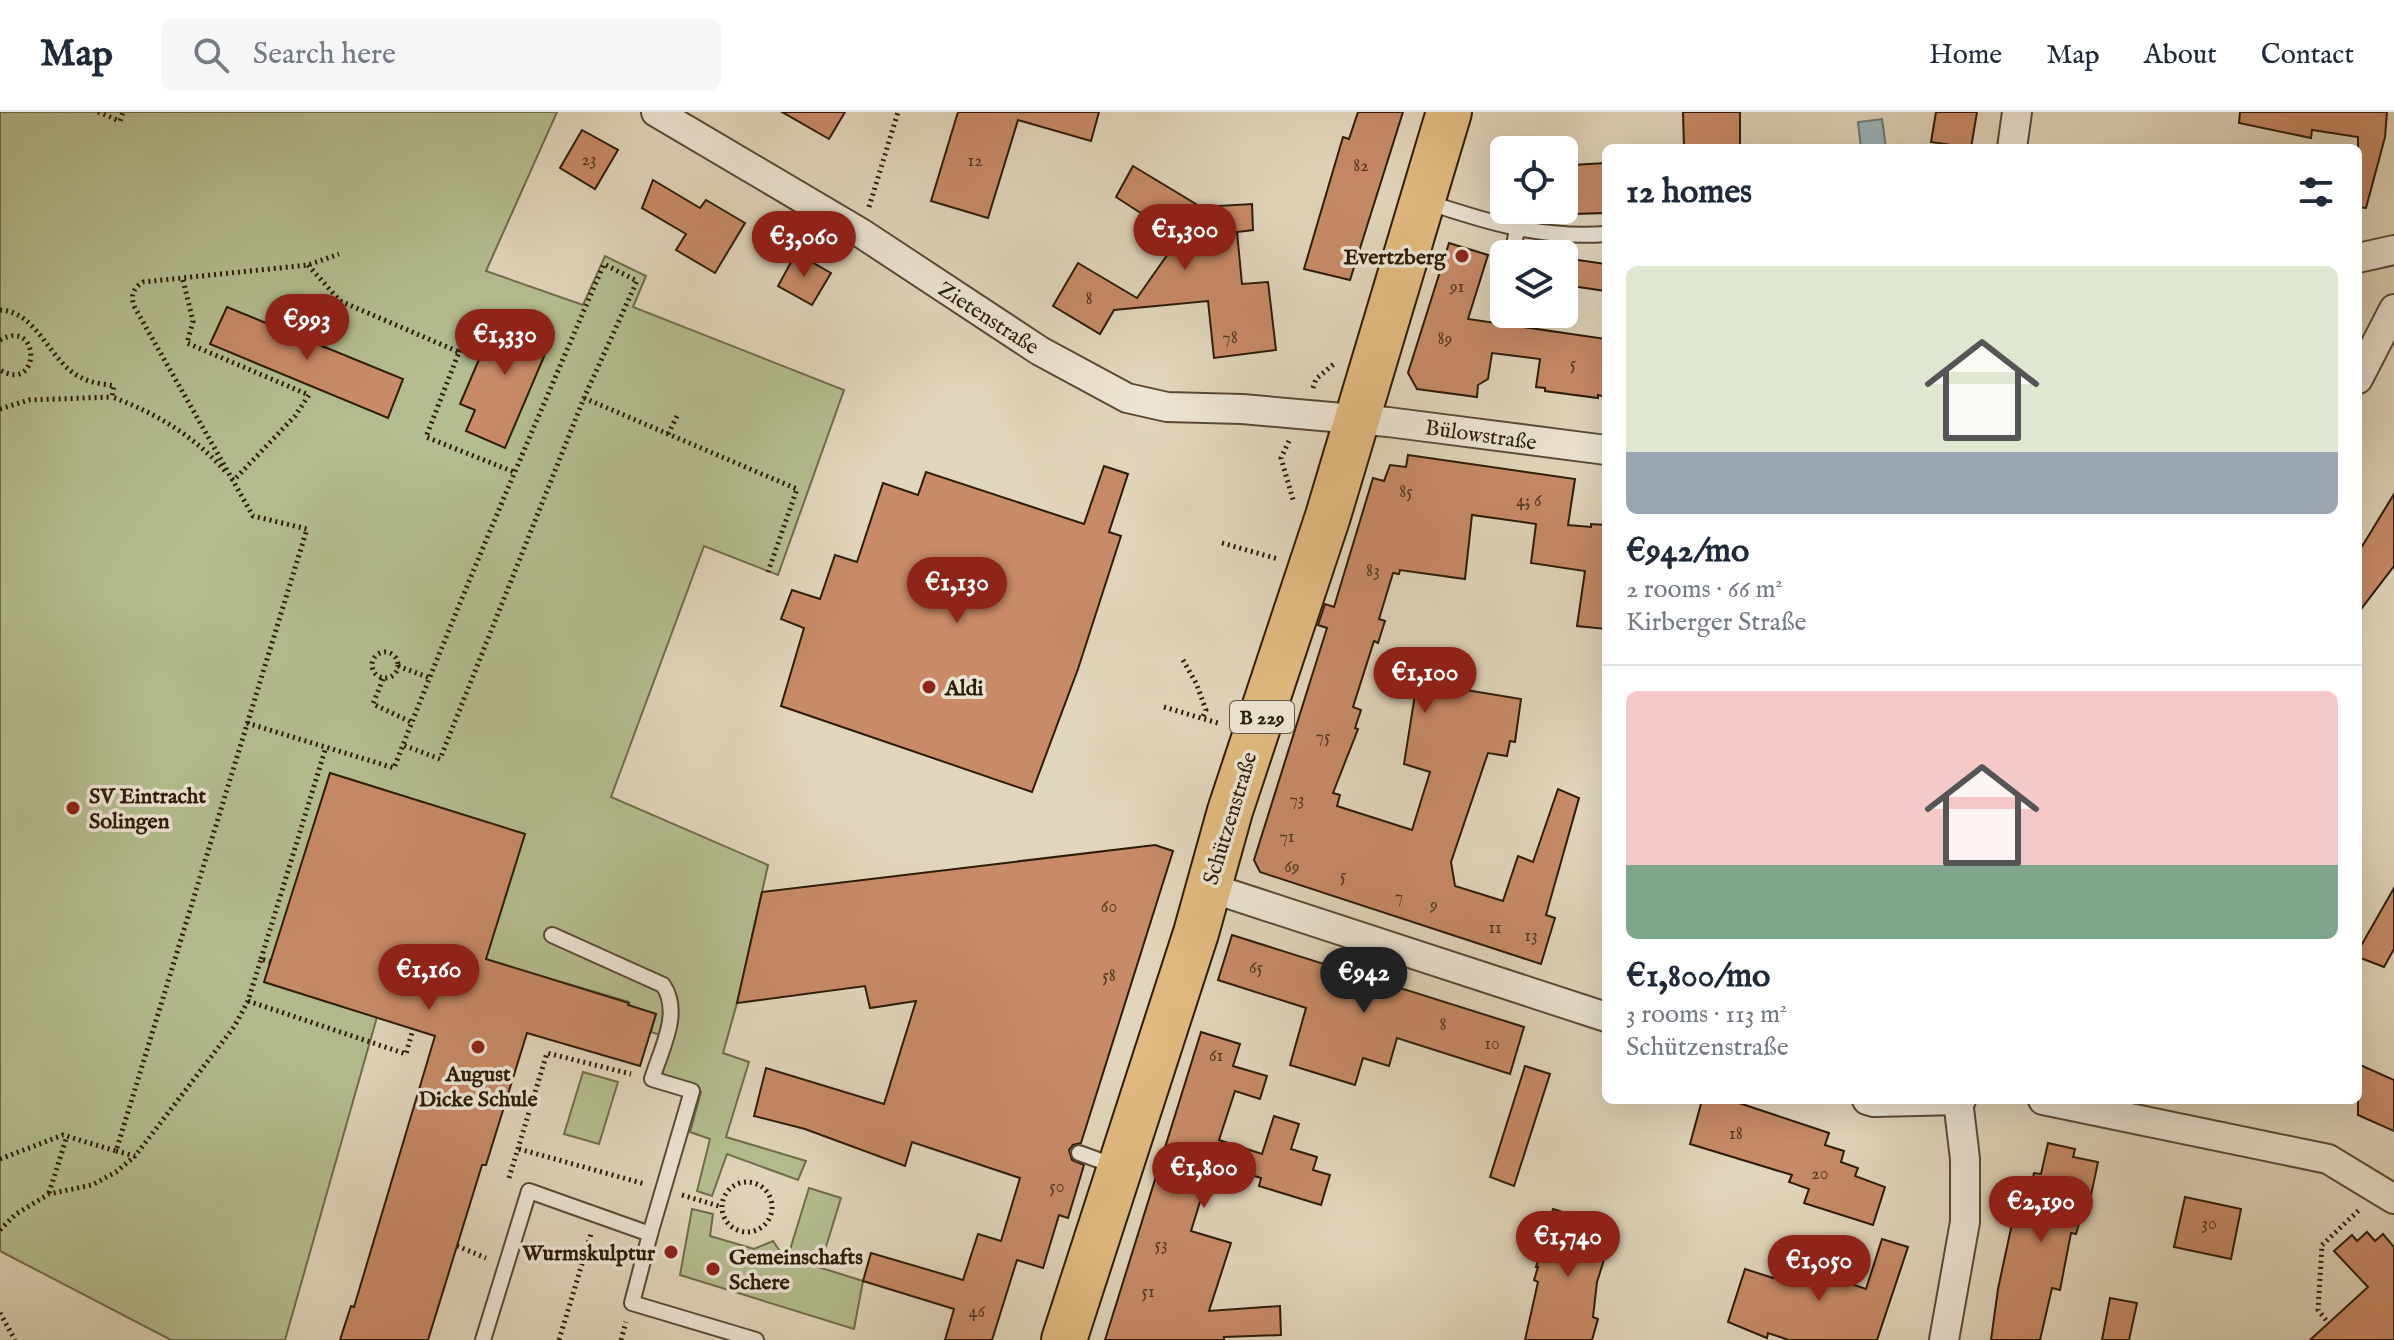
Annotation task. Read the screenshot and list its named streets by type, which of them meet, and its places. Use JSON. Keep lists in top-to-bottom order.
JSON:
{
  "streets": {
    "main road": ["B 229", "Schützenstraße"],
    "street": ["Zietenstraße", "Bülowstraße"]
  },
  "crossings": [
    ["Zietenstraße", "Bülowstraße"],
    ["Zietenstraße", "Schützenstraße"],
    ["Bülowstraße", "Schützenstraße"]
  ],
  "places": [
    "Evertzberg",
    "Aldi",
    "SV Eintracht Solingen",
    "August Dicke Schule",
    "Wurmskulptur",
    "Gemeinschafts Schere"
  ],
  "house_numbers": [
    "23",
    "12",
    "82",
    "91",
    "8",
    "78",
    "89",
    "5",
    "85",
    "4; 6",
    "83",
    "75",
    "73",
    "71",
    "69",
    "5",
    "7",
    "9",
    "60",
    "11",
    "13",
    "65",
    "58",
    "8",
    "10",
    "61",
    "18",
    "20",
    "50",
    "30",
    "53",
    "51",
    "46"
  ],
  "page": {
    "header": "Map",
    "search": "Search here",
    "nav": [
      "Home",
      "Map",
      "About",
      "Contact"
    ],
    "heading": "12 homes",
    "price": [
      "€1,300",
      "€3,060",
      "€993",
      "€1,330",
      "€1,130",
      "€1,100",
      "€1,160",
      "€942",
      "€1,800",
      "€2,190",
      "€1,740",
      "€1,050"
    ],
    "list": [
      {
        "name": "€942/mo",
        "note": "2 rooms · 66 m² · Kirberger Straße"
      },
      {
        "name": "€1,800/mo",
        "note": "3 rooms · 113 m² · Schützenstraße"
      }
    ]
  }
}
